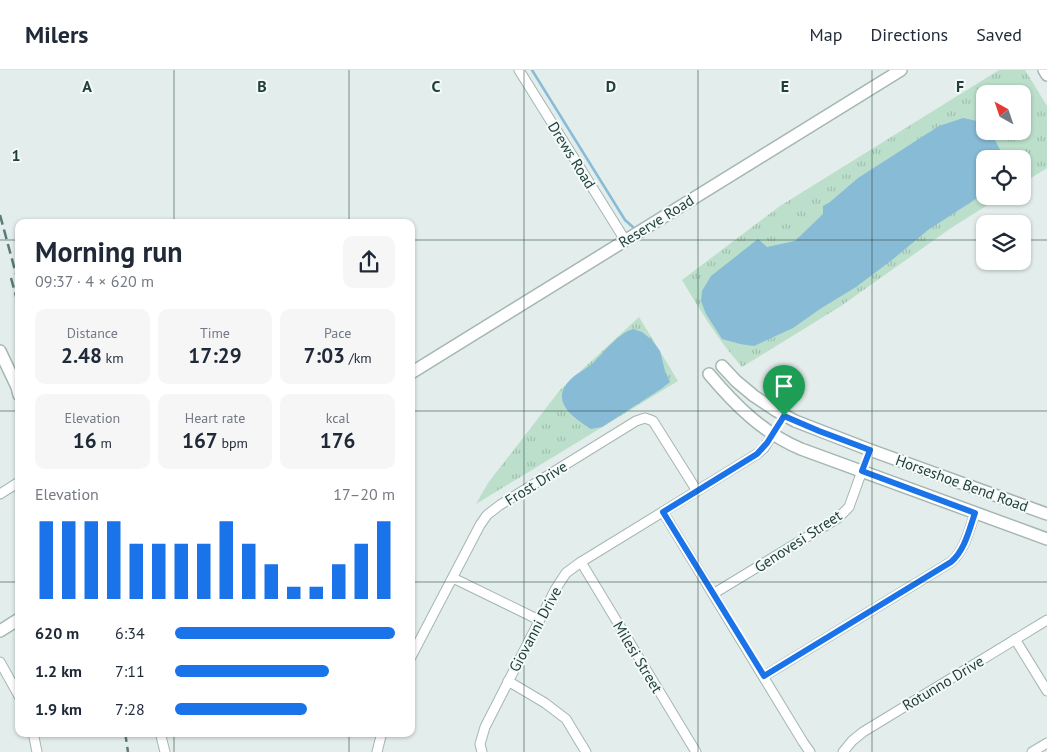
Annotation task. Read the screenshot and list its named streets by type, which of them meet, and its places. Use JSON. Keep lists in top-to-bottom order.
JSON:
{
  "streets": {
    "street": [
      "Drews Road",
      "Reserve Road",
      "Frost Drive",
      "Horseshoe Bend Road",
      "Genovesi Street",
      "Giovanni Drive",
      "Milesi Street",
      "Rotunno Drive"
    ]
  },
  "crossings": [
    ["Drews Road", "Reserve Road"],
    ["Frost Drive", "Giovanni Drive"],
    ["Horseshoe Bend Road", "Genovesi Street"],
    ["Horseshoe Bend Road", "Giovanni Drive"],
    ["Giovanni Drive", "Milesi Street"]
  ],
  "north": "top left",
  "page": {
    "header": "Milers",
    "nav": ["Map", "Directions", "Saved"],
    "heading": ["Morning run", "09:37 · 4 × 620 m"],
    "stats": [
      ["Distance", "2.48 km"],
      ["Time", "17:29"],
      ["Pace", "7:03 /km"],
      ["Elevation", "16 m"],
      ["Heart rate", "167 bpm"],
      ["kcal", "176"]
    ],
    "chart": ["Elevation", "17–20 m"],
    "list": [
      {
        "name": "620 m",
        "note": "6:34"
      },
      {
        "name": "1.2 km",
        "note": "7:11"
      },
      {
        "name": "1.9 km",
        "note": "7:28"
      }
    ]
  },
  "grid": {
    "columns": [
      "A",
      "B",
      "C",
      "D",
      "E",
      "F"
    ],
    "rows": ["1"]
  }
}
